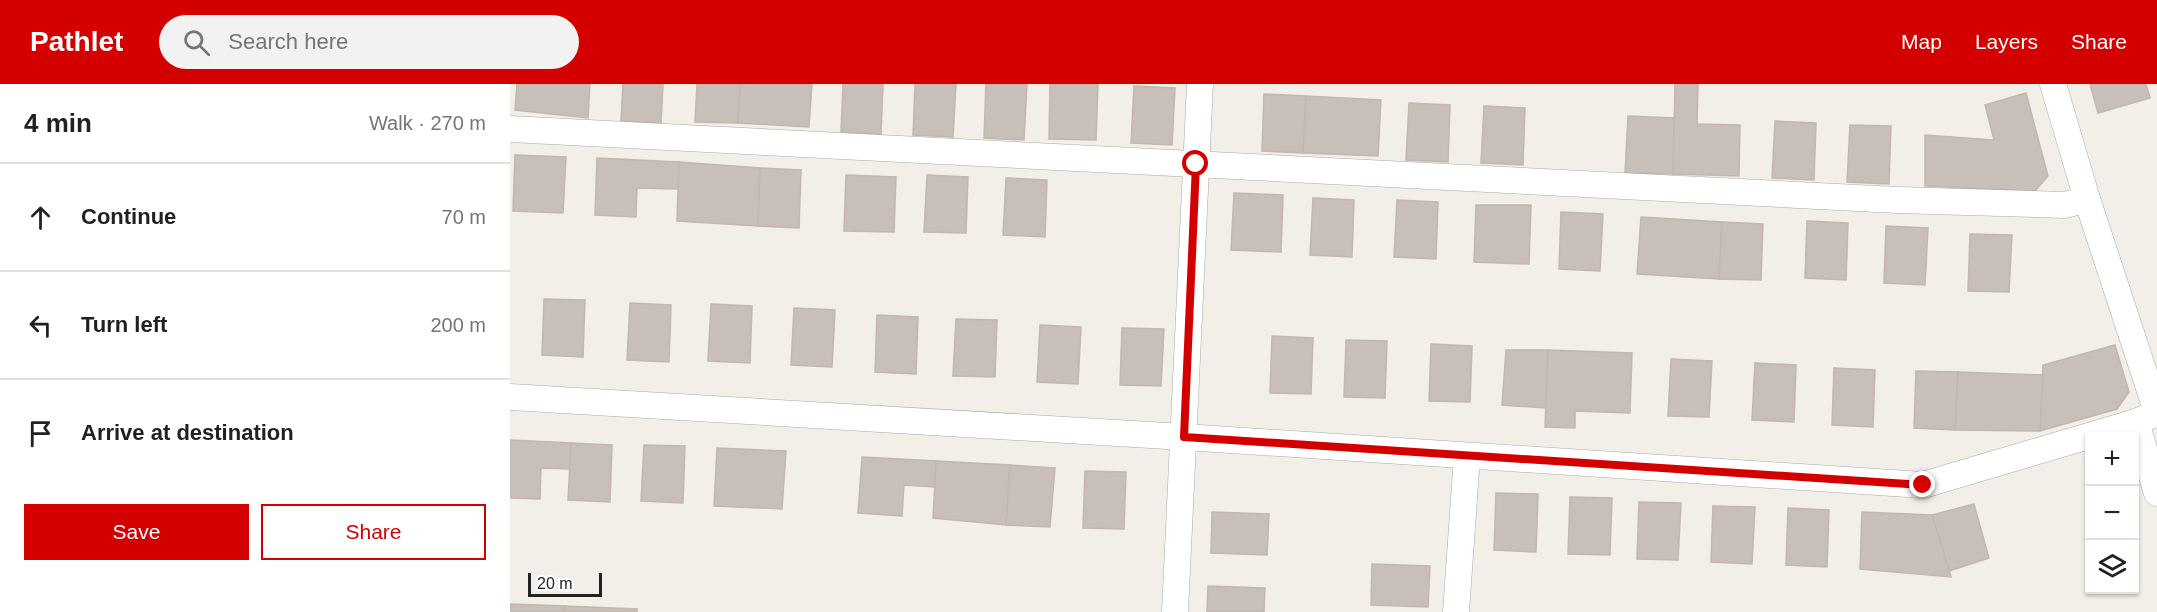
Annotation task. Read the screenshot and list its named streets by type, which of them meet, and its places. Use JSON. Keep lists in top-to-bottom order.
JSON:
{
  "scale_bar": "20 m",
  "page": {
    "header": "Pathlet",
    "search": "Search here",
    "nav": ["Map", "Layers", "Share"],
    "heading": ["4 min", "Walk · 270 m"],
    "list": [
      ["Continue", "70 m"],
      ["Turn left", "200 m"],
      "Arrive at destination"
    ],
    "map_buttons": ["+", "−"],
    "buttons": ["Save", "Share"],
    "scale": "20 m"
  }
}
